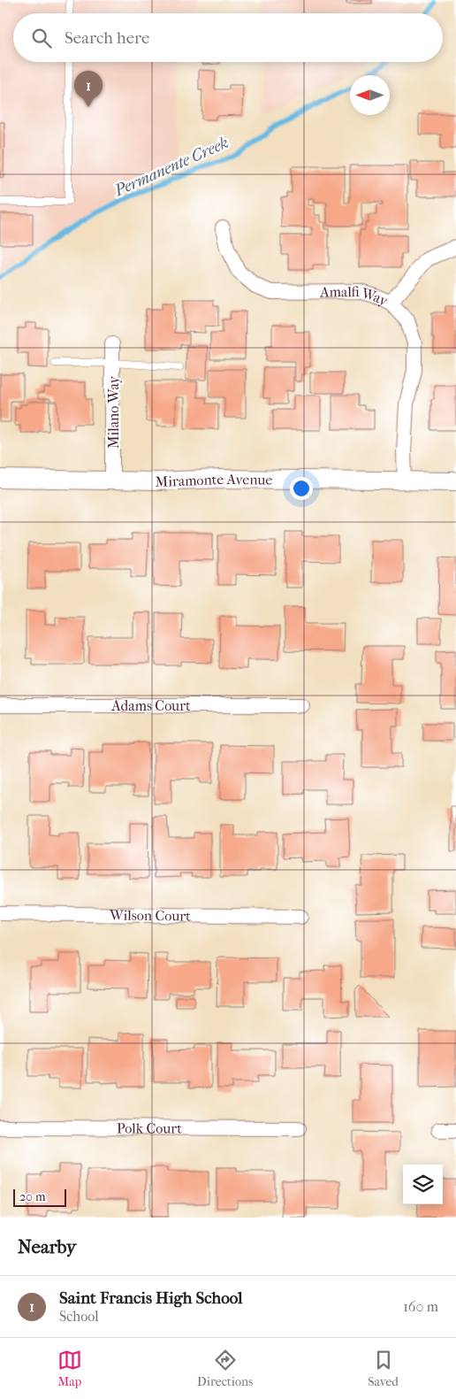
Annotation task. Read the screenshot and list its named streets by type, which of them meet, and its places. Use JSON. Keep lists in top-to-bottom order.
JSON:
{
  "streets": {
    "street": [
      "Amalfi Way",
      "Milano Way",
      "Miramonte Avenue",
      "Adams Court",
      "Wilson Court",
      "Polk Court"
    ]
  },
  "crossings": [
    ["Amalfi Way", "Miramonte Avenue"],
    ["Milano Way", "Miramonte Avenue"]
  ],
  "water": ["Permanente Creek"],
  "scale_bar": "20 m",
  "north": "left",
  "page": {
    "search": "Search here",
    "pins": "1",
    "scale": "20 m",
    "heading": "Nearby",
    "list": [
      {
        "mark": "1",
        "name": "Saint Francis High School",
        "note": "School",
        "value": "160 m"
      }
    ],
    "nav": ["Map", "Directions", "Saved"]
  }
}
